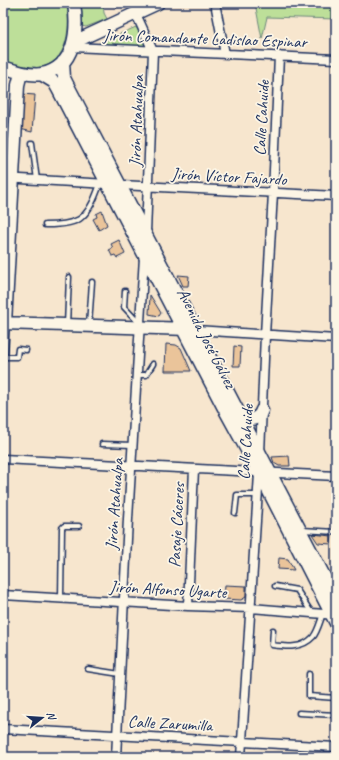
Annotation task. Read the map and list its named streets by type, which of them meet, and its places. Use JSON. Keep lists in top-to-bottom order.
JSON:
{
  "streets": {
    "main road": ["Avenida José Gálvez"],
    "street": [
      "Jirón Comandante Ladislao Espinar",
      "Calle Cahuide",
      "Jirón Atahualpa",
      "Jirón Víctor Fajardo",
      "Pasaje Cáceres",
      "Jirón Alfonso Ugarte",
      "Calle Zarumilla"
    ]
  },
  "crossings": [
    ["Jirón Comandante Ladislao Espinar", "Calle Cahuide"],
    ["Jirón Comandante Ladislao Espinar", "Jirón Atahualpa"],
    ["Calle Cahuide", "Jirón Víctor Fajardo"],
    ["Calle Cahuide", "Avenida José Gálvez"],
    ["Calle Cahuide", "Jirón Alfonso Ugarte"],
    ["Calle Cahuide", "Calle Zarumilla"],
    ["Jirón Atahualpa", "Jirón Víctor Fajardo"],
    ["Jirón Atahualpa", "Avenida José Gálvez"],
    ["Jirón Atahualpa", "Jirón Alfonso Ugarte"],
    ["Jirón Atahualpa", "Calle Zarumilla"],
    ["Jirón Víctor Fajardo", "Avenida José Gálvez"],
    ["Avenida José Gálvez", "Jirón Alfonso Ugarte"],
    ["Pasaje Cáceres", "Jirón Alfonso Ugarte"]
  ],
  "north": "right"
}
